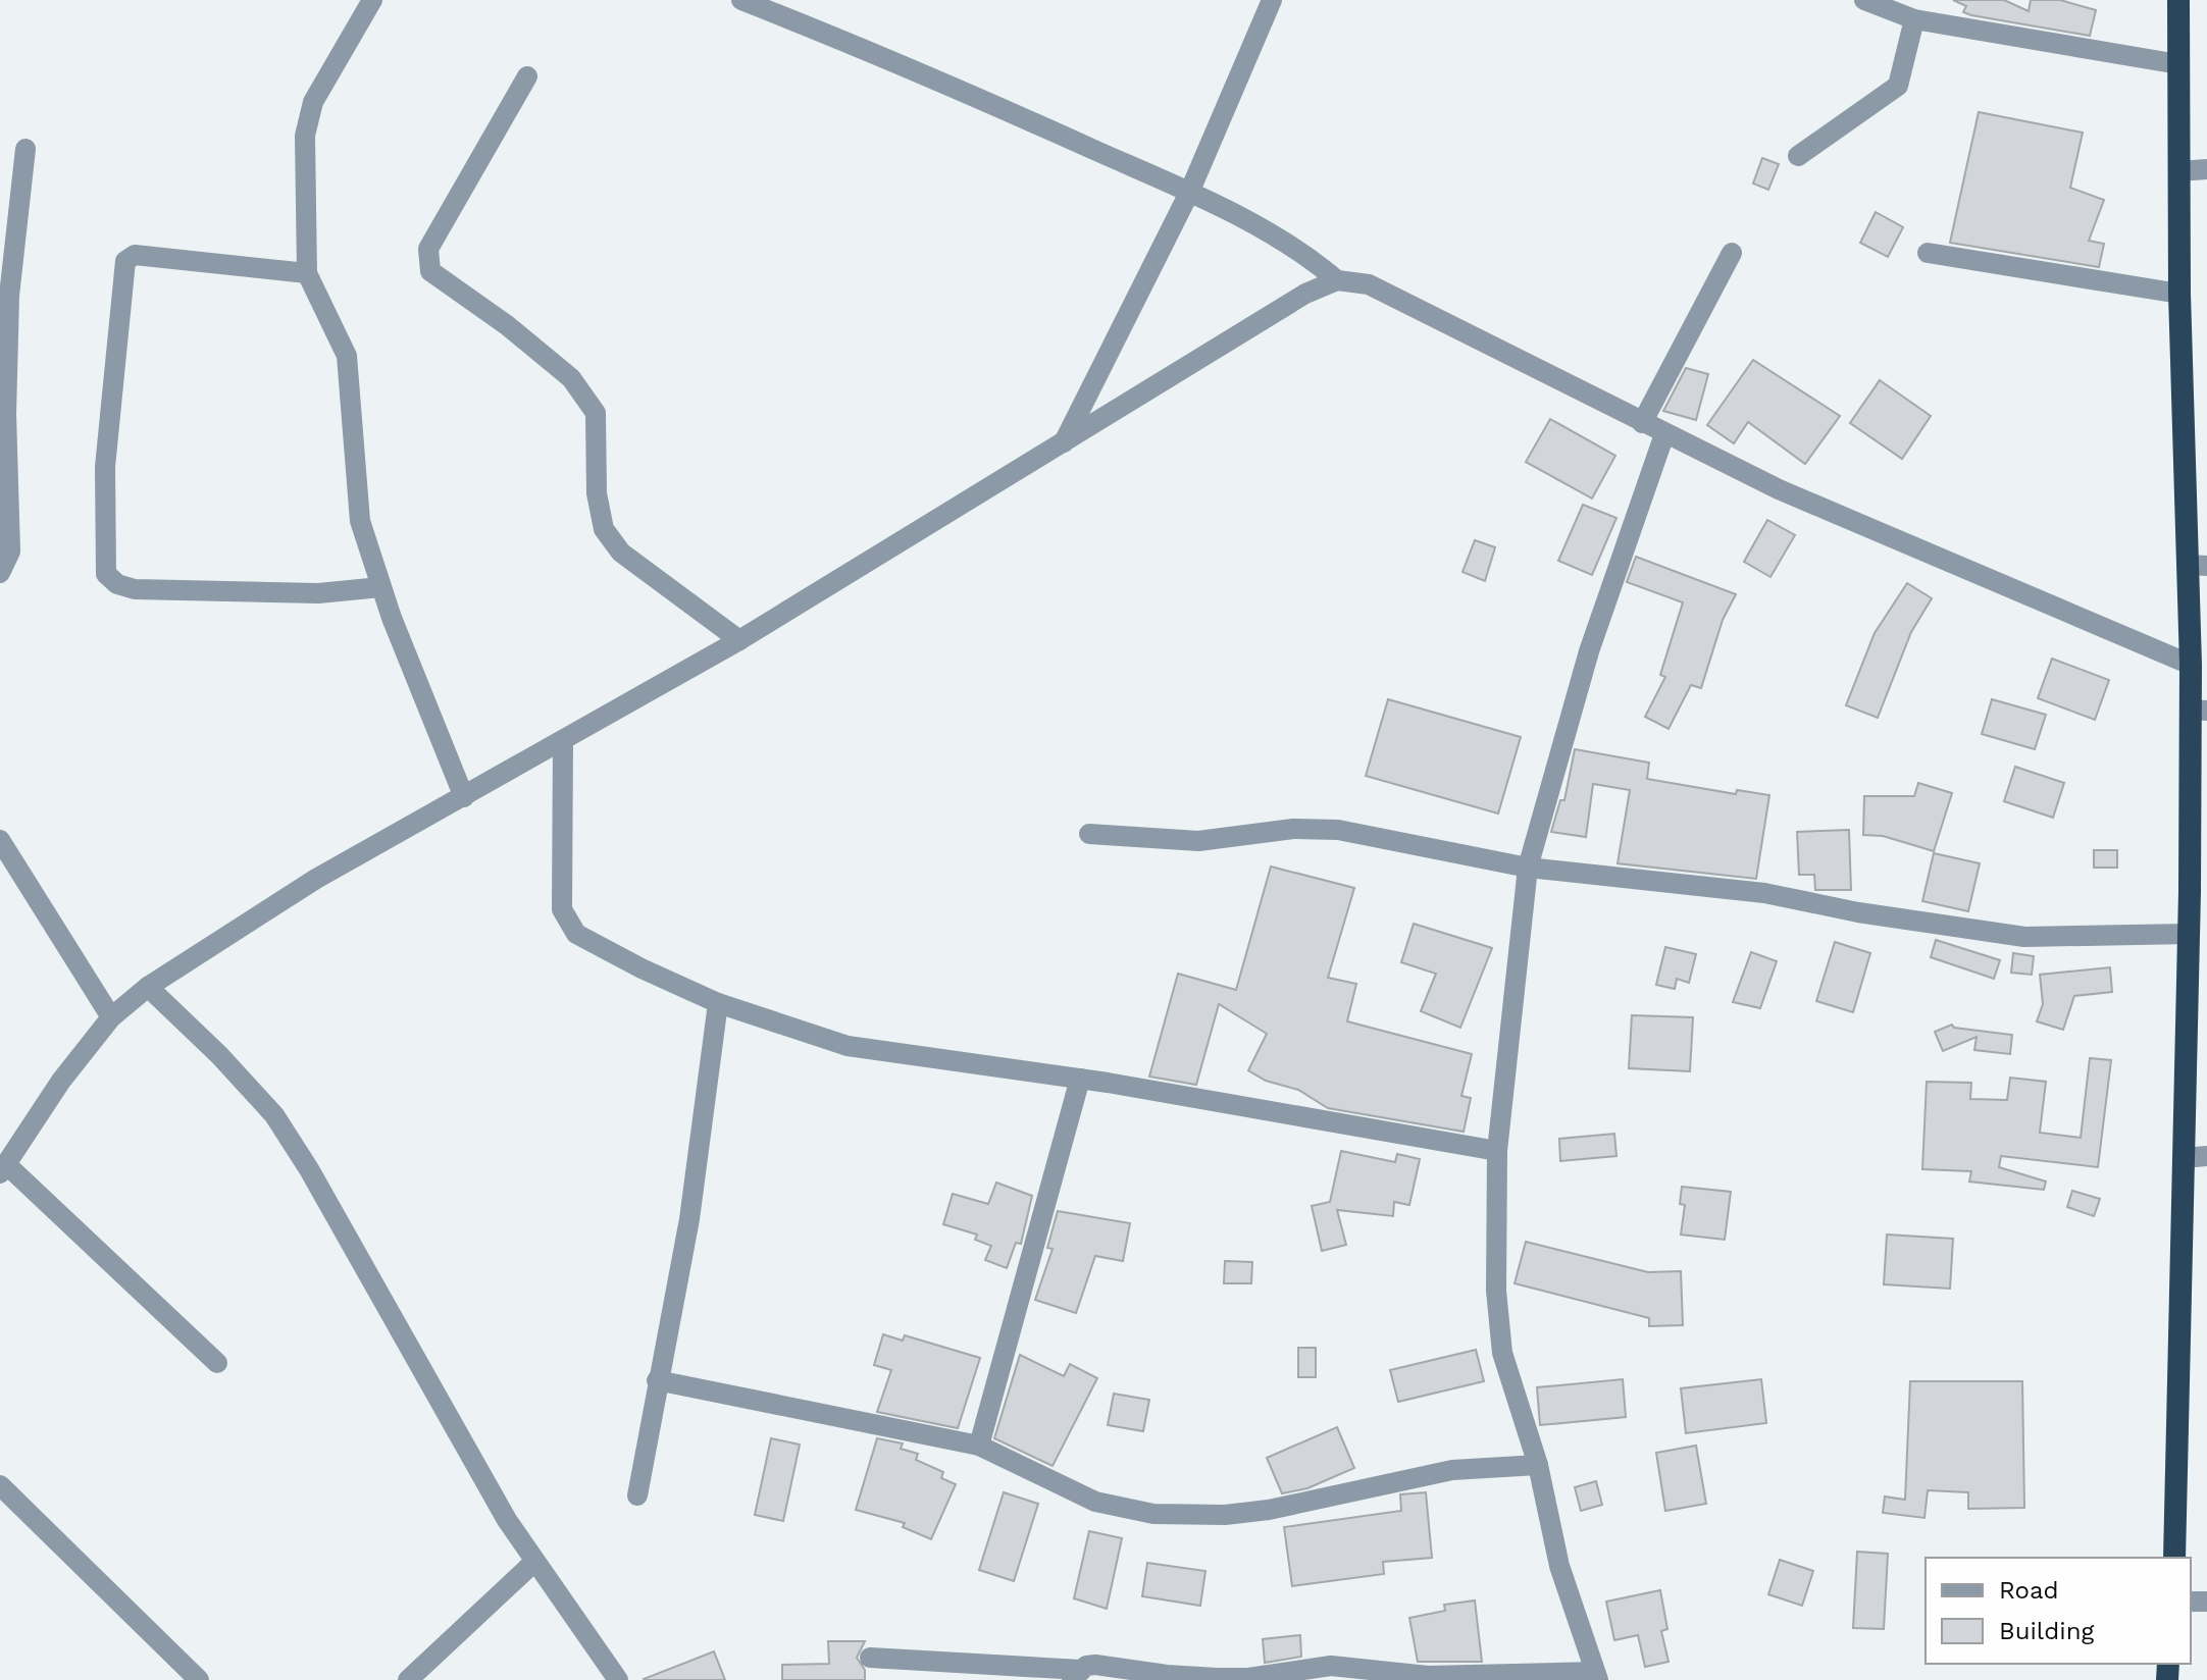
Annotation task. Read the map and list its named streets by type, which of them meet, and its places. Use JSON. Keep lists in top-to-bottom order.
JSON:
{
  "legend": ["Road", "Building"]
}
